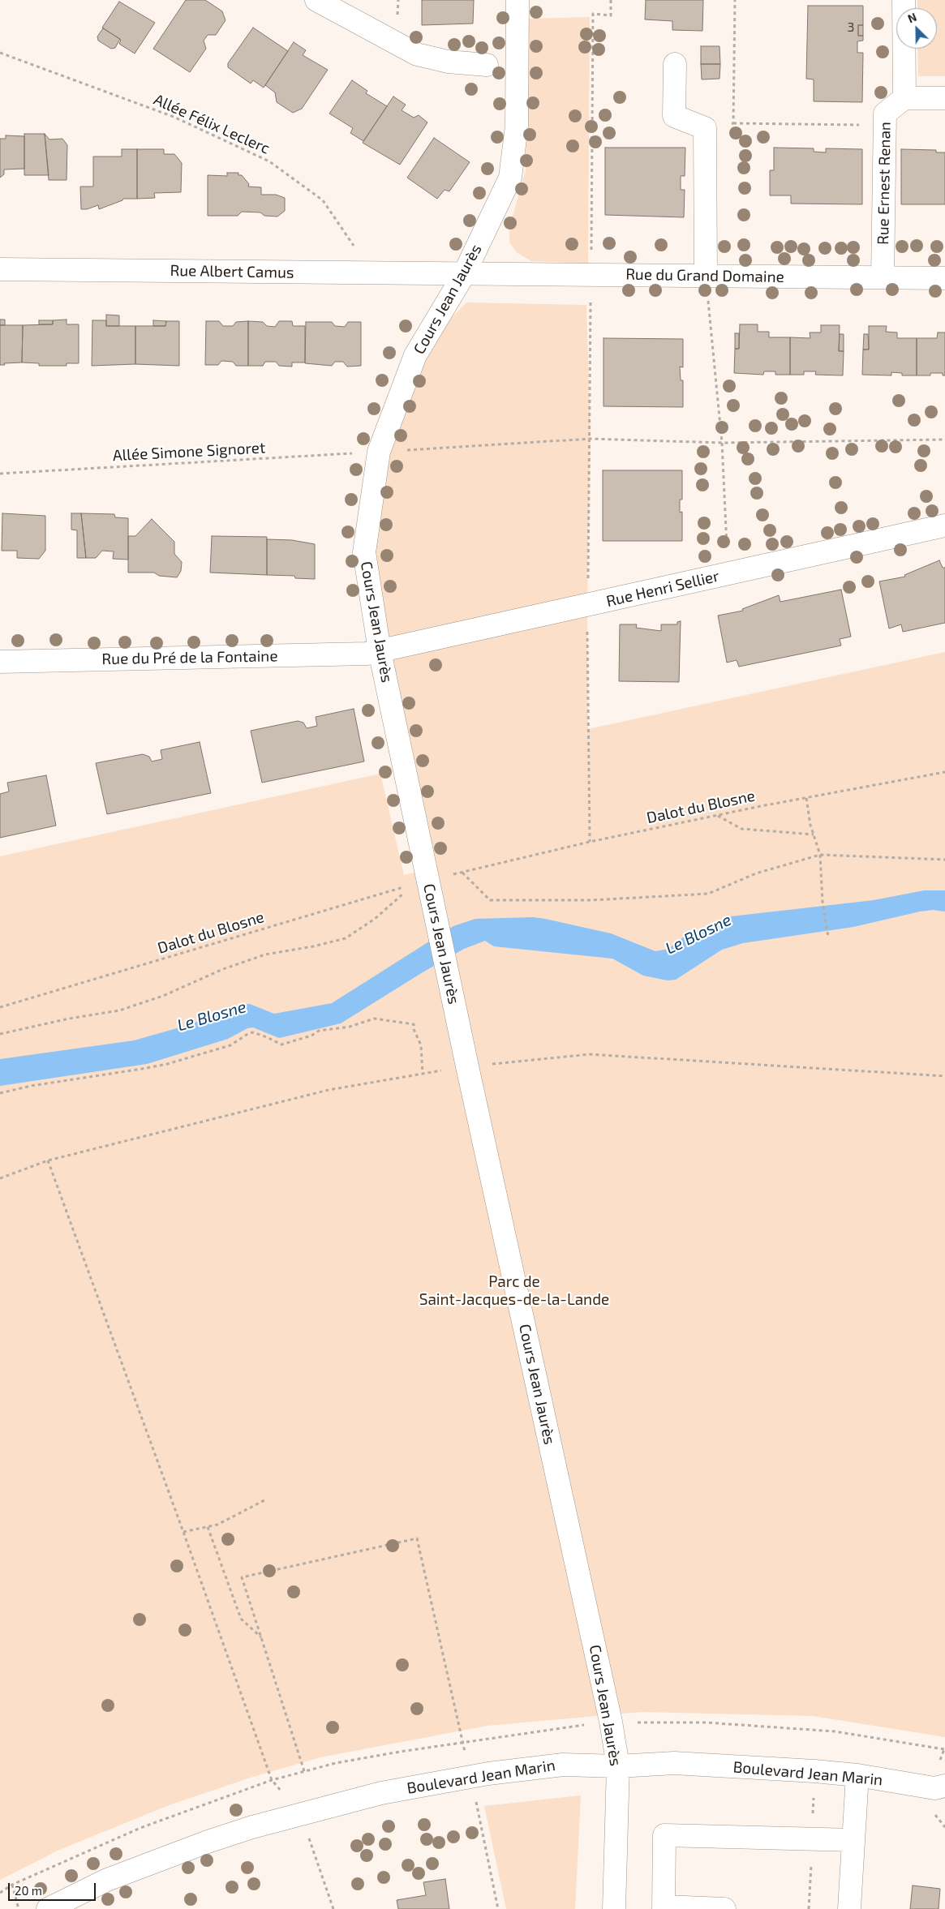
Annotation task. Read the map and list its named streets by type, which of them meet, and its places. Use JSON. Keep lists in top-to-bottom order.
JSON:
{
  "streets": {
    "street": [
      "Rue Ernest Renan",
      "Rue Albert Camus",
      "Rue du Grand Domaine",
      "Cours Jean Jaurès",
      "Rue Henri Sellier",
      "Rue du Pré de la Fontaine",
      "Boulevard Jean Marin"
    ],
    "path": ["Allée Félix Leclerc", "Allée Simone Signoret", "Dalot du Blosne"]
  },
  "crossings": [
    ["Allée Félix Leclerc", "Rue Albert Camus"],
    ["Rue Ernest Renan", "Rue du Grand Domaine"],
    ["Rue Albert Camus", "Rue du Grand Domaine"],
    ["Rue Albert Camus", "Cours Jean Jaurès"],
    ["Rue du Grand Domaine", "Cours Jean Jaurès"],
    ["Cours Jean Jaurès", "Allée Simone Signoret"],
    ["Cours Jean Jaurès", "Rue Henri Sellier"],
    ["Cours Jean Jaurès", "Rue du Pré de la Fontaine"],
    ["Cours Jean Jaurès", "Dalot du Blosne"],
    ["Cours Jean Jaurès", "Boulevard Jean Marin"],
    ["Rue Henri Sellier", "Rue du Pré de la Fontaine"]
  ],
  "water": ["Le Blosne"],
  "parks": ["Parc de Saint-Jacques-de-la-Lande"],
  "house_numbers": ["3"],
  "scale_bar": "20 m",
  "north": "top left"
}
